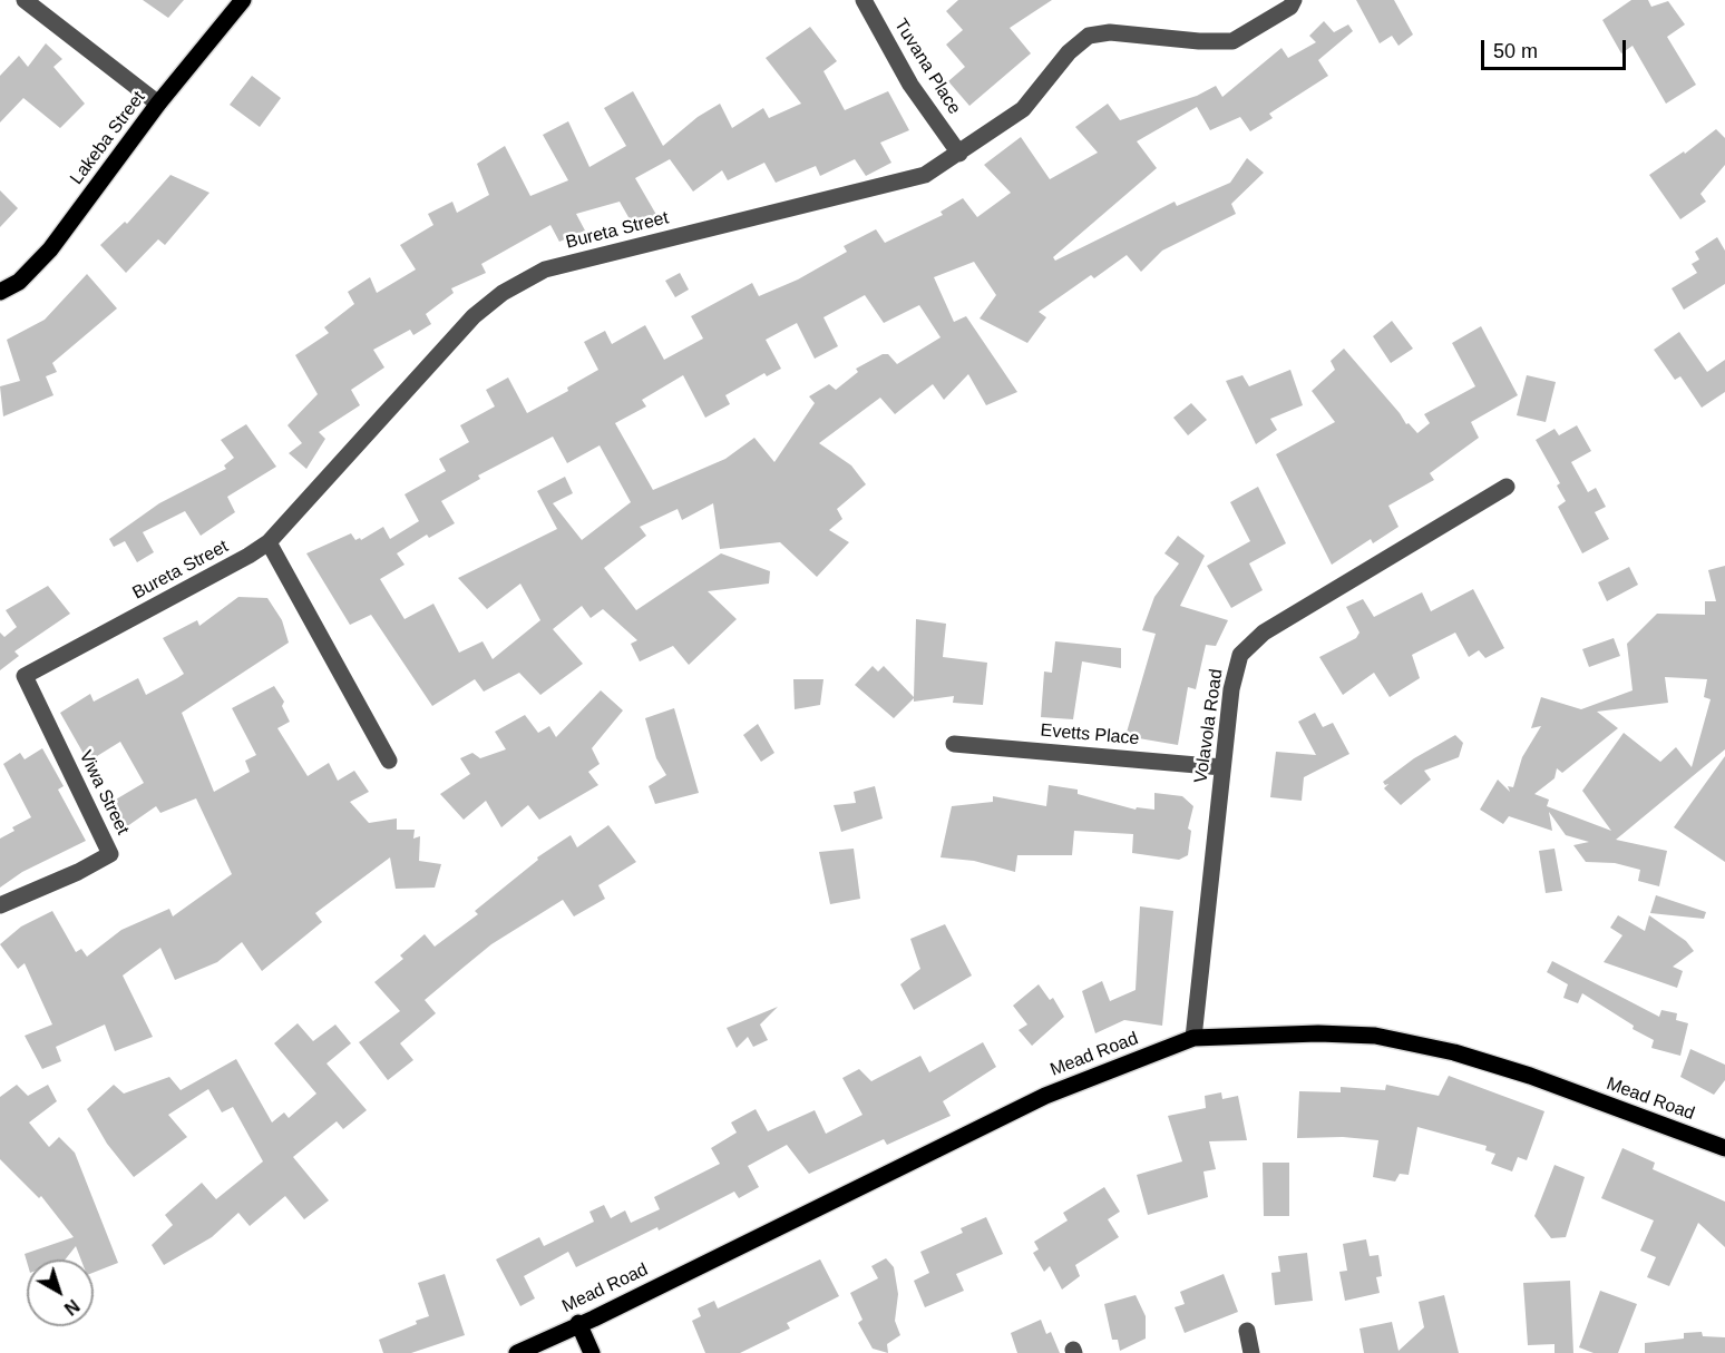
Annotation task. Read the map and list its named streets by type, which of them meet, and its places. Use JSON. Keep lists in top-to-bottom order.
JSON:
{
  "streets": {
    "main road": ["Lakeba Street", "Mead Road"],
    "street": [
      "Tuvana Place",
      "Bureta Street",
      "Volavola Road",
      "Evetts Place",
      "Viwa Street"
    ]
  },
  "crossings": [
    ["Tuvana Place", "Bureta Street"],
    ["Bureta Street", "Viwa Street"],
    ["Volavola Road", "Evetts Place"],
    ["Volavola Road", "Mead Road"]
  ],
  "scale_bar": "50 m",
  "north": "bottom right"
}
